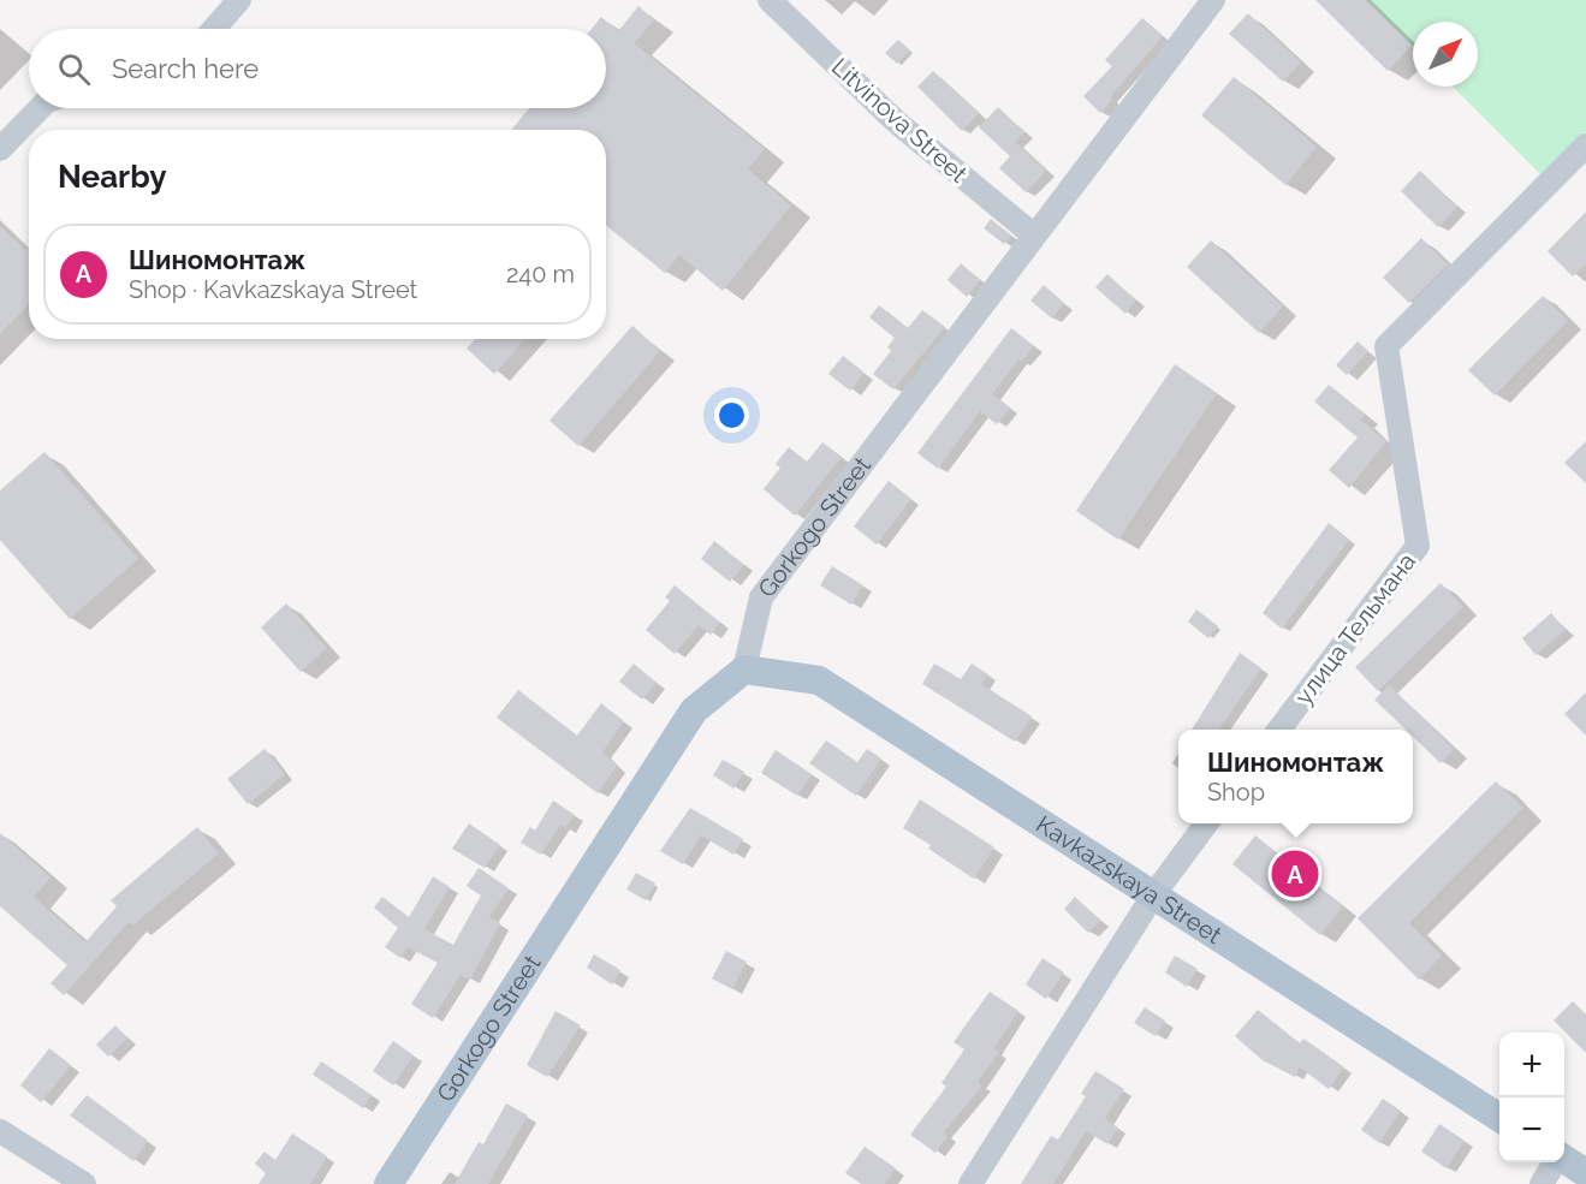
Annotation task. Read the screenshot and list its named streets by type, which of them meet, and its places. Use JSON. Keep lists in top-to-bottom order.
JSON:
{
  "streets": {
    "main road": ["Gorkogo Street", "Kavkazskaya Street"],
    "street": ["Litvinova Street", "улица Тельмана"]
  },
  "crossings": [
    ["Litvinova Street", "Gorkogo Street"],
    ["Gorkogo Street", "Kavkazskaya Street"]
  ],
  "north": "top right",
  "page": {
    "search": "Search here",
    "heading": "Nearby",
    "list": [
      {
        "mark": "A",
        "name": "Шиномонтаж",
        "note": "Shop · Kavkazskaya Street",
        "value": "240 m"
      }
    ],
    "popup": ["Шиномонтаж", "Shop"],
    "pins": "A",
    "map_buttons": ["+", "−"]
  }
}
